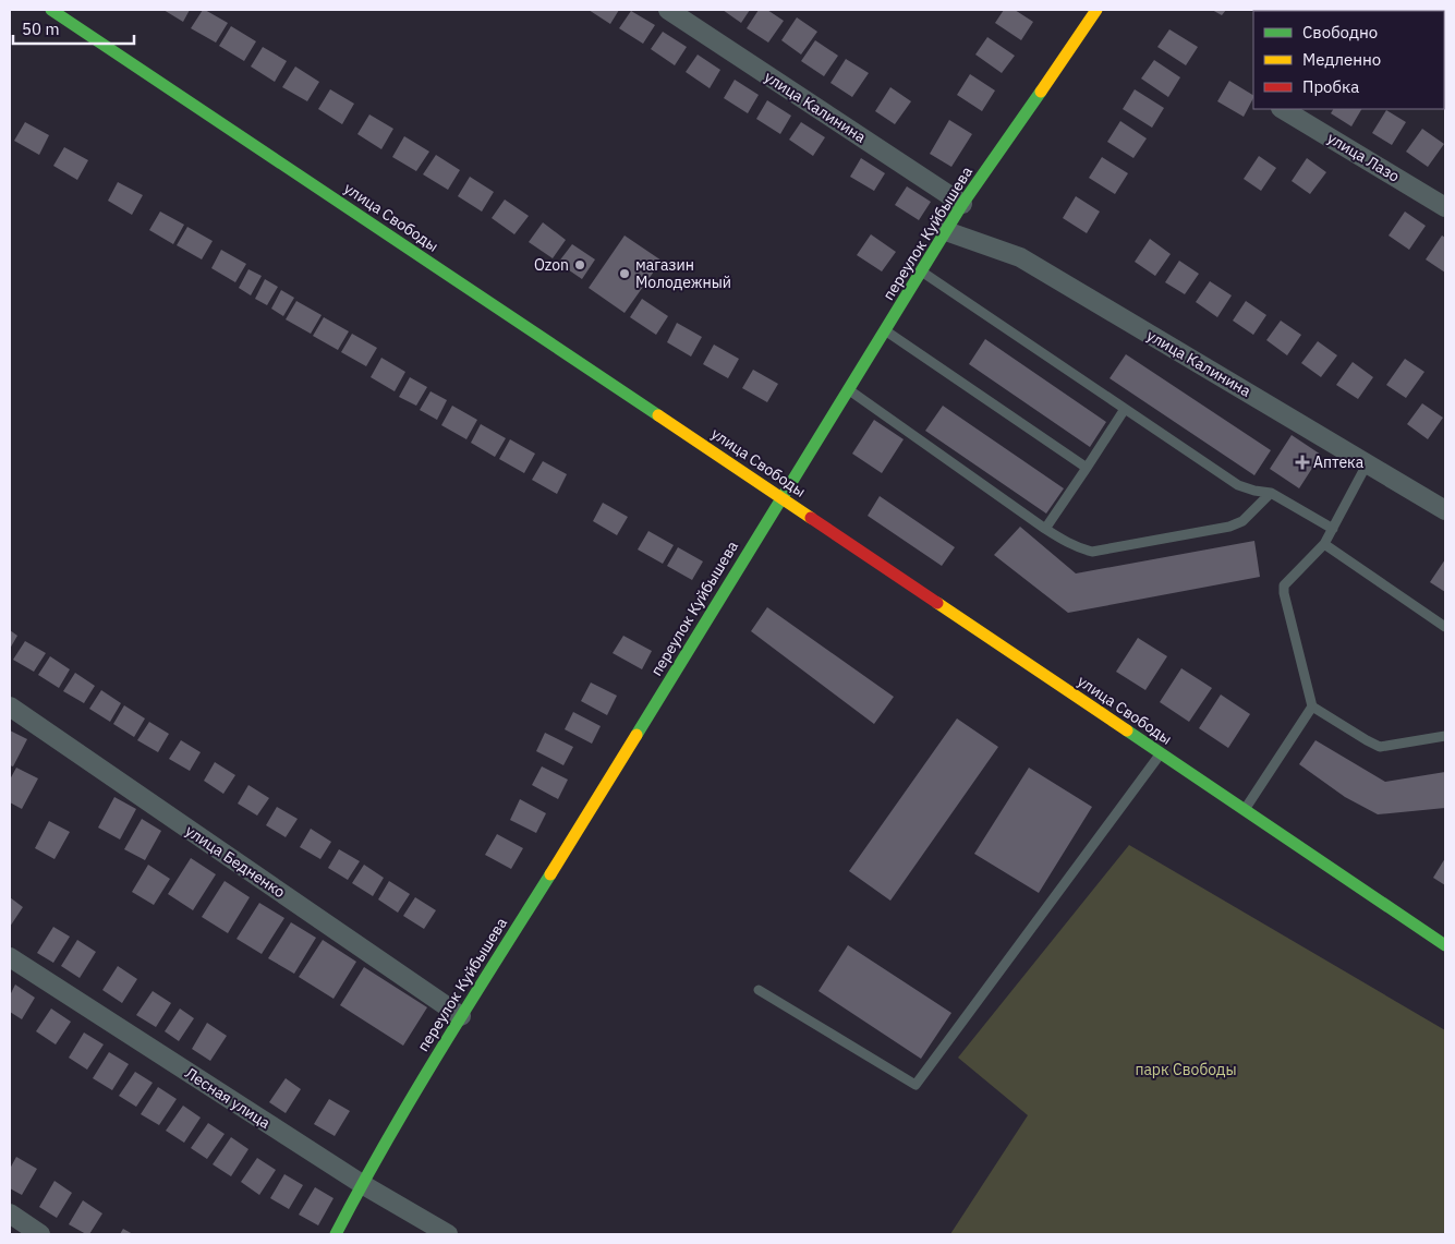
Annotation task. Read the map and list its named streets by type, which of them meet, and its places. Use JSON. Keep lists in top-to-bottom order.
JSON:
{
  "streets": {
    "main road": ["улица Свободы", "переулок Куйбышева"],
    "street": [
      "улица Калинина",
      "улица Лазо",
      "улица Бедненко",
      "Лесная улица"
    ]
  },
  "crossings": [
    ["улица Калинина", "переулок Куйбышева"],
    ["улица Свободы", "переулок Куйбышева"],
    ["переулок Куйбышева", "улица Бедненко"],
    ["переулок Куйбышева", "Лесная улица"]
  ],
  "parks": ["парк Свободы"],
  "places": {
    "other": ["Ozon", "магазин Молодежный"],
    "health": ["Аптека"]
  },
  "legend": ["Свободно", "Медленно", "Пробка"],
  "scale_bar": "50 m"
}
